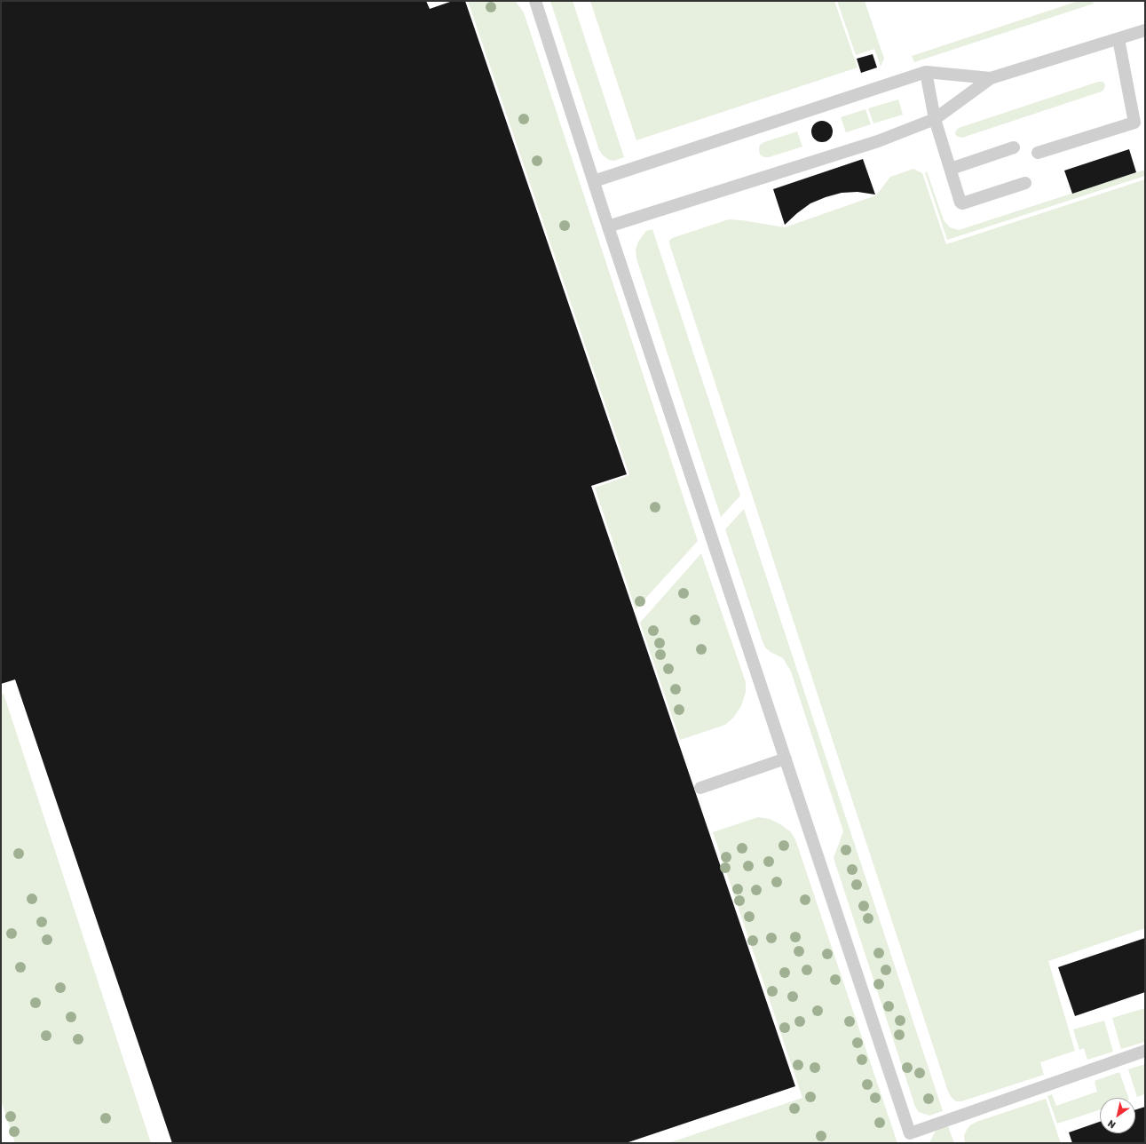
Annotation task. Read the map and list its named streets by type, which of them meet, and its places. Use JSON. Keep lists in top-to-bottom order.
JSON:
{
  "north": "bottom left"
}
